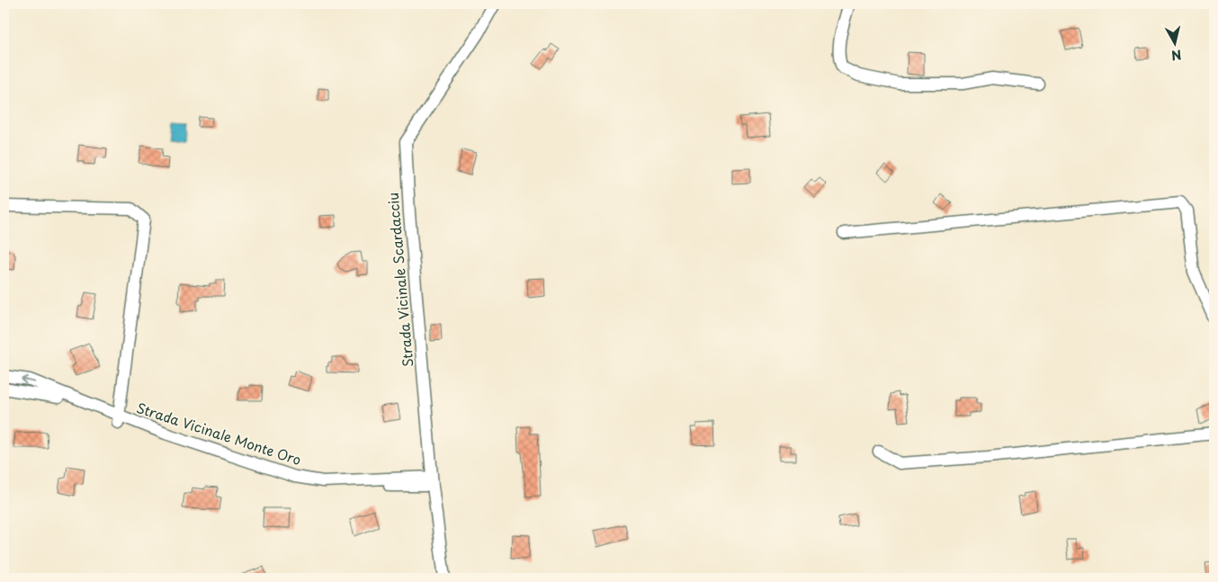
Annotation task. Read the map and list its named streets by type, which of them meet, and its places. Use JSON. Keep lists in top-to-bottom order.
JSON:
{
  "streets": {
    "street": ["Strada Vicinale Scardacciu", "Strada Vicinale Monte Oro"]
  },
  "crossings": [
    ["Strada Vicinale Scardacciu", "Strada Vicinale Monte Oro"]
  ],
  "north": "bottom"
}
